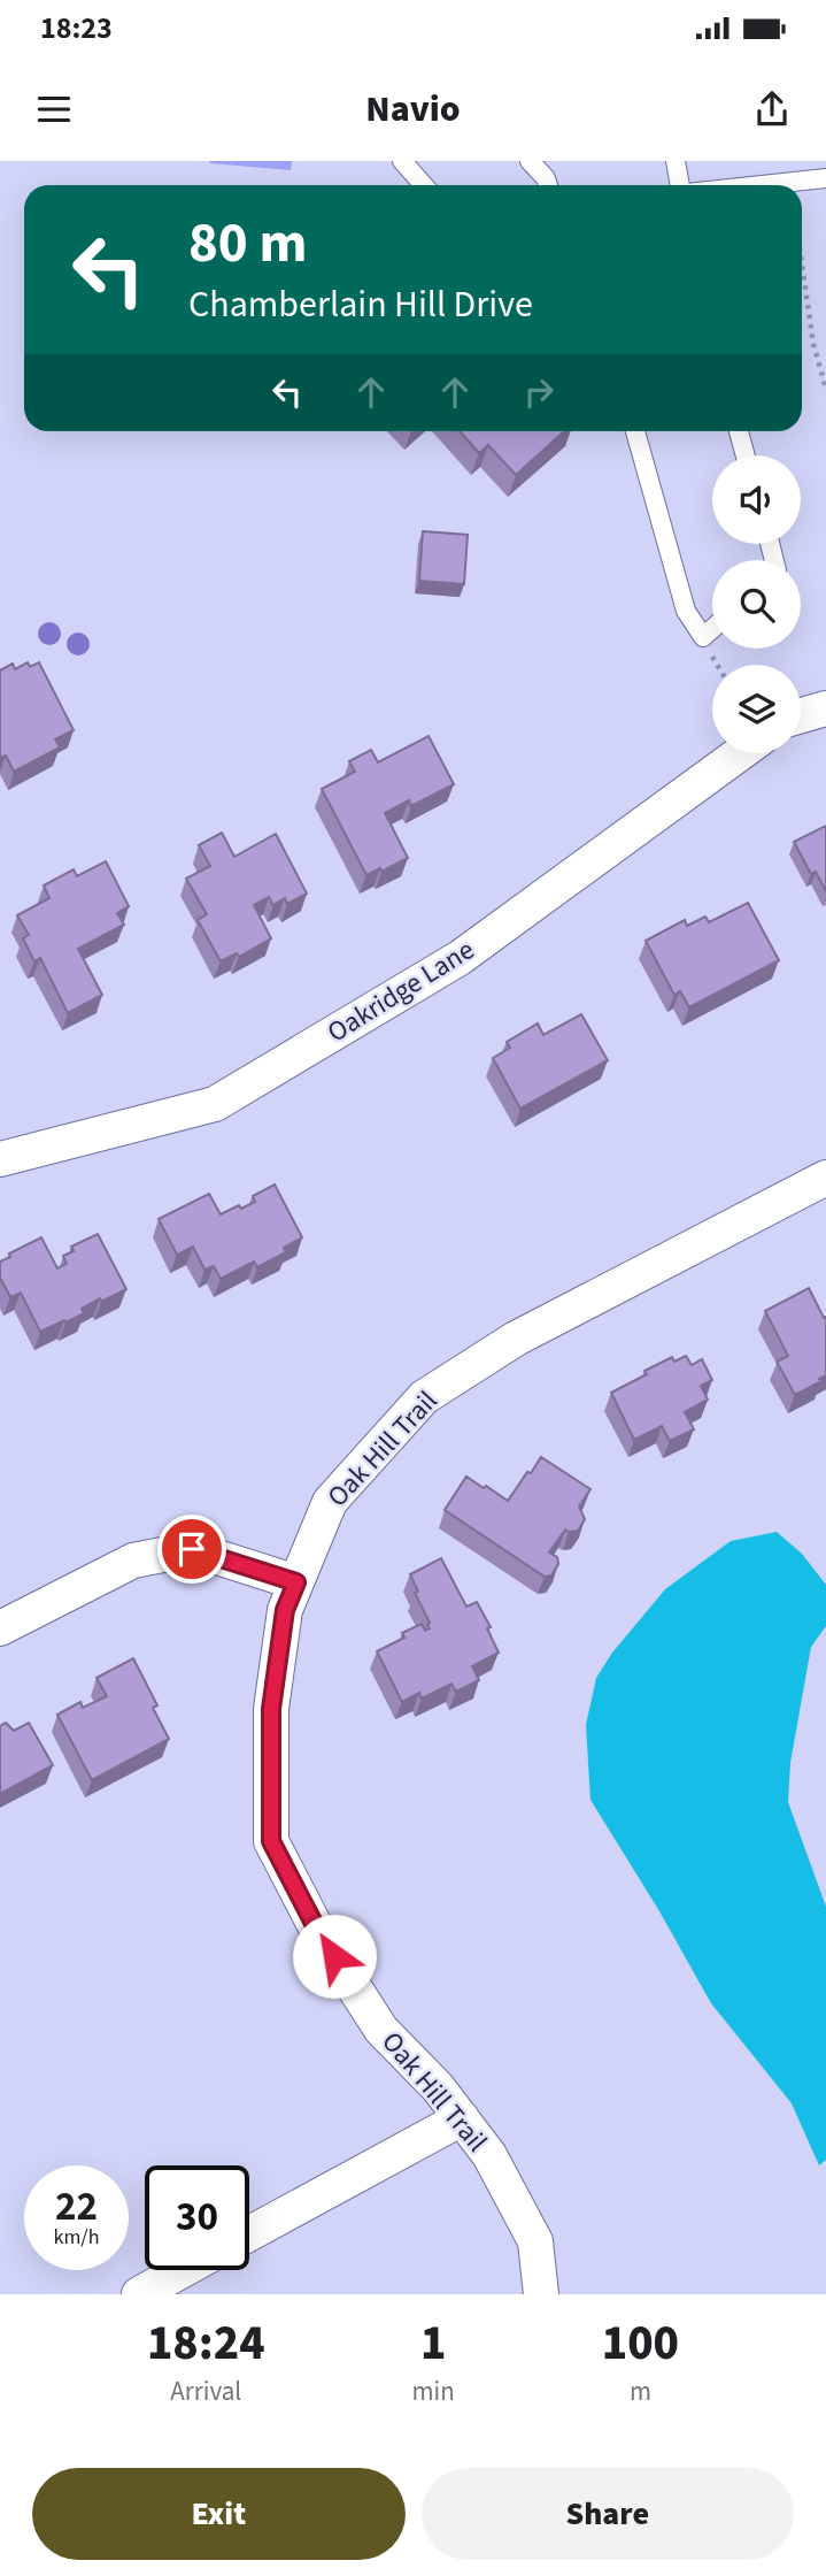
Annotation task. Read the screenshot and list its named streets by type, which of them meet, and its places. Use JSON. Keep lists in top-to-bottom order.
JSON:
{
  "streets": {
    "street": ["Oakridge Lane", "Oak Hill Trail"]
  },
  "page": {
    "status": "18:23",
    "header": "Navio",
    "turn": ["80 m", "Chamberlain Hill Drive"],
    "speed": "22 km/h",
    "limit": "30",
    "eta": [
      "18:24",
      "Arrival",
      "1",
      "min",
      "100",
      "m"
    ],
    "buttons": ["Exit", "Share"]
  }
}
